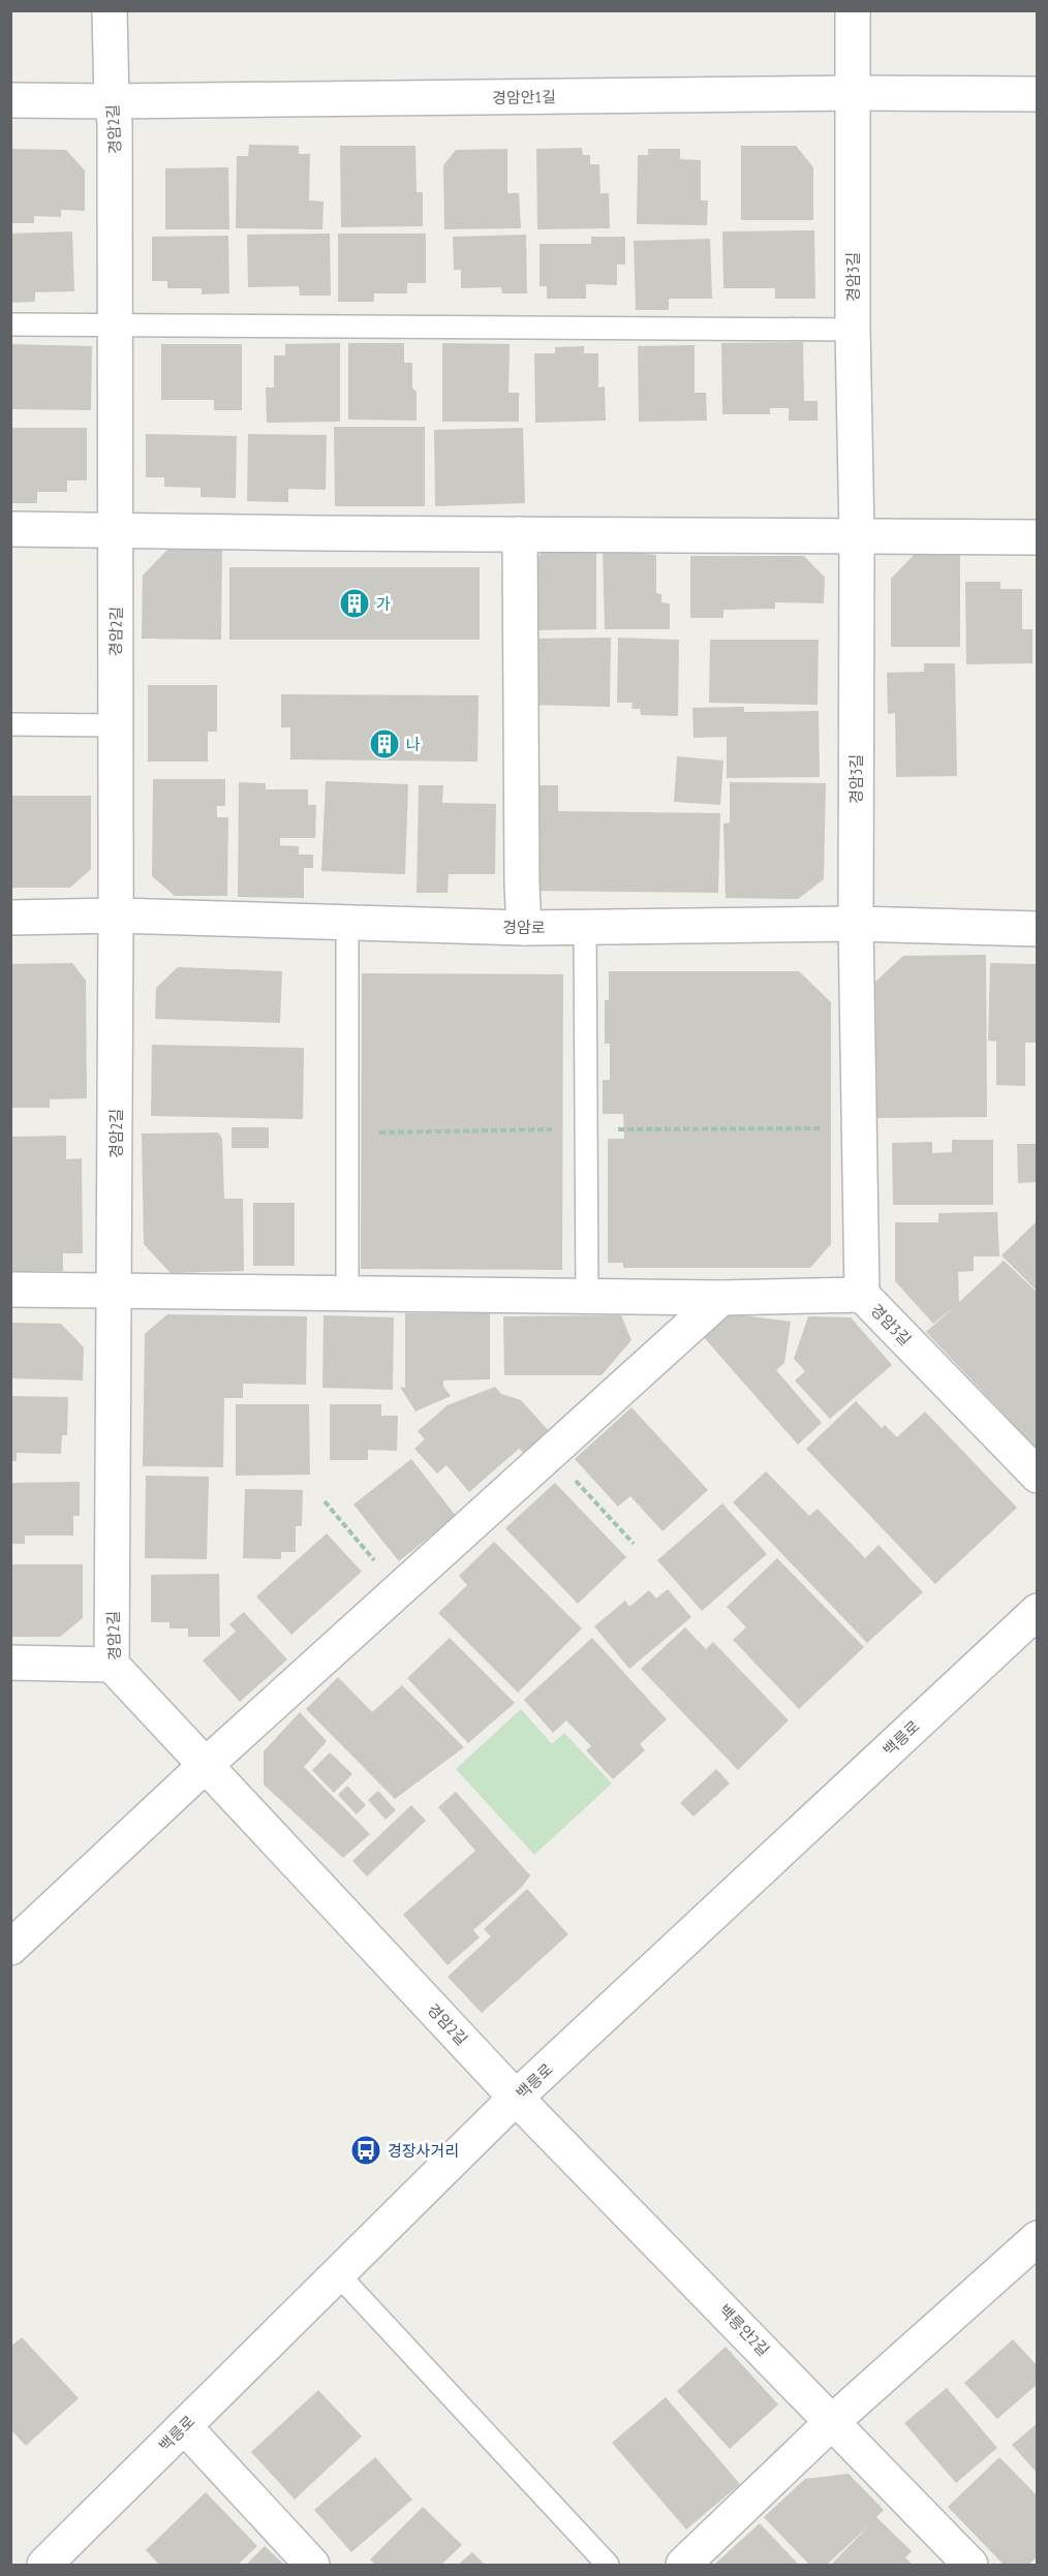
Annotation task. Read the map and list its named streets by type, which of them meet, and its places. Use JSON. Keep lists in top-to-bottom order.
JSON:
{
  "streets": {
    "street": [
      "경암안1길",
      "경암2길",
      "경암3길",
      "경암로",
      "백릉로",
      "백릉안2길"
    ]
  },
  "crossings": [
    ["경암안1길", "경암2길"],
    ["경암안1길", "경암3길"],
    ["경암2길", "경암로"],
    ["경암2길", "백릉로"],
    ["경암2길", "백릉안2길"],
    ["경암3길", "경암로"],
    ["백릉로", "백릉안2길"]
  ],
  "places": {
    "building": ["가", "나"],
    "bus stop": ["경장사거리"]
  }
}
